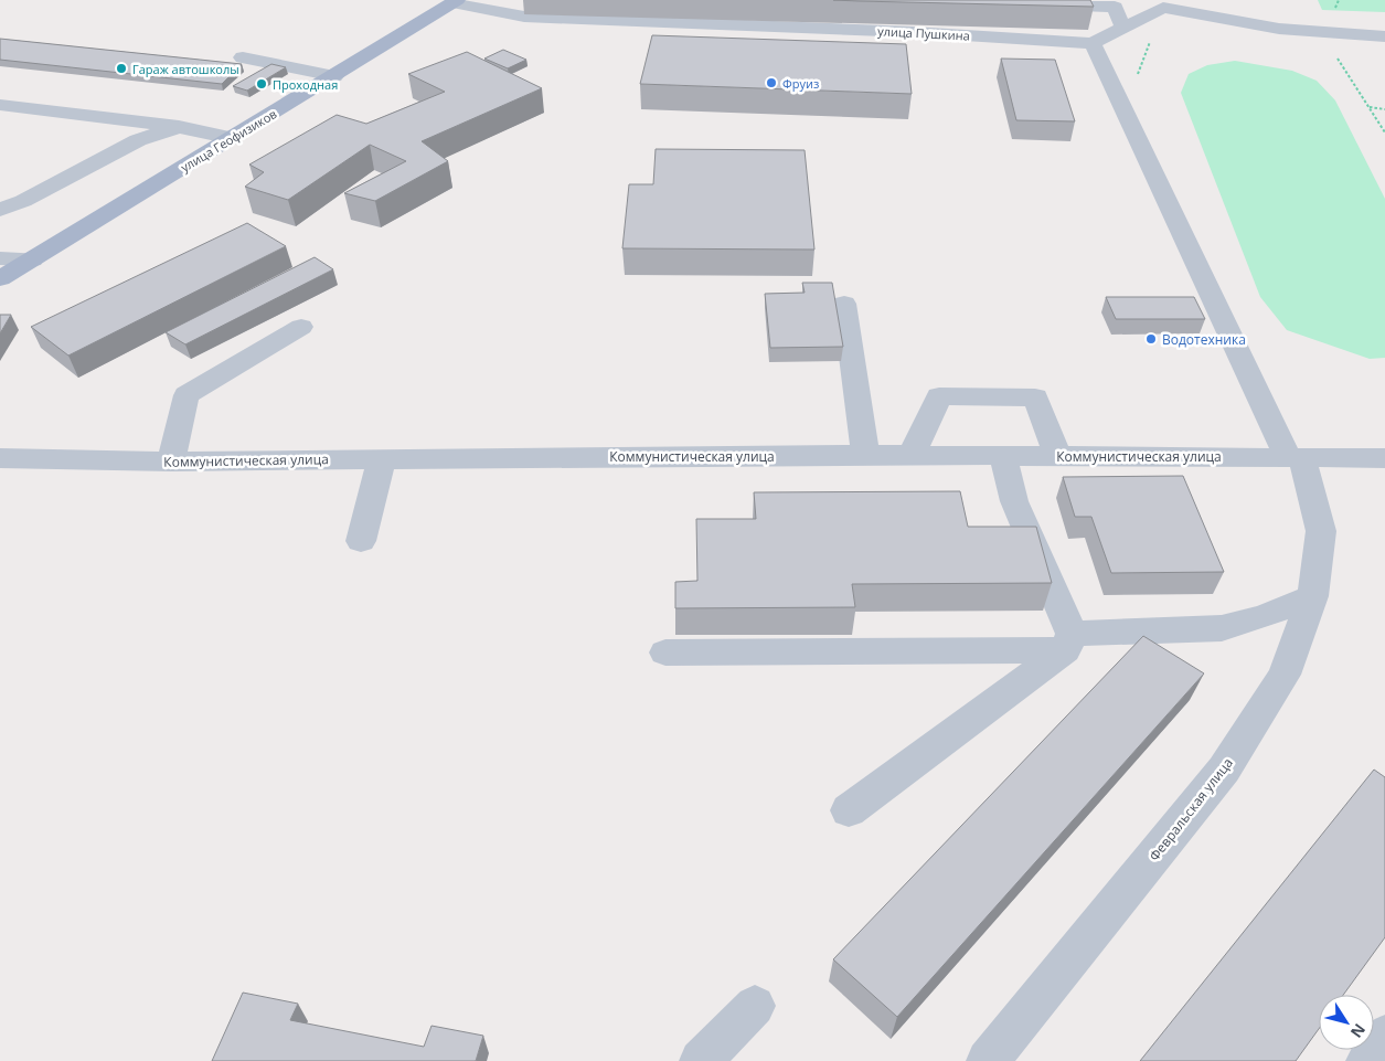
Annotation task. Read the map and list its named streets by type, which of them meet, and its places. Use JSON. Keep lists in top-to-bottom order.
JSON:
{
  "streets": {
    "main road": ["улица Геофизиков"],
    "street": ["улица Пушкина", "Коммунистическая улица", "Февральская улица"]
  },
  "crossings": [
    ["улица Пушкина", "улица Геофизиков"],
    ["улица Пушкина", "Февральская улица"],
    ["Коммунистическая улица", "Февральская улица"]
  ],
  "places": [
    "Гараж автошколы",
    "Фруиз",
    "Проходная",
    "Водотехника"
  ],
  "north": "bottom right"
}
